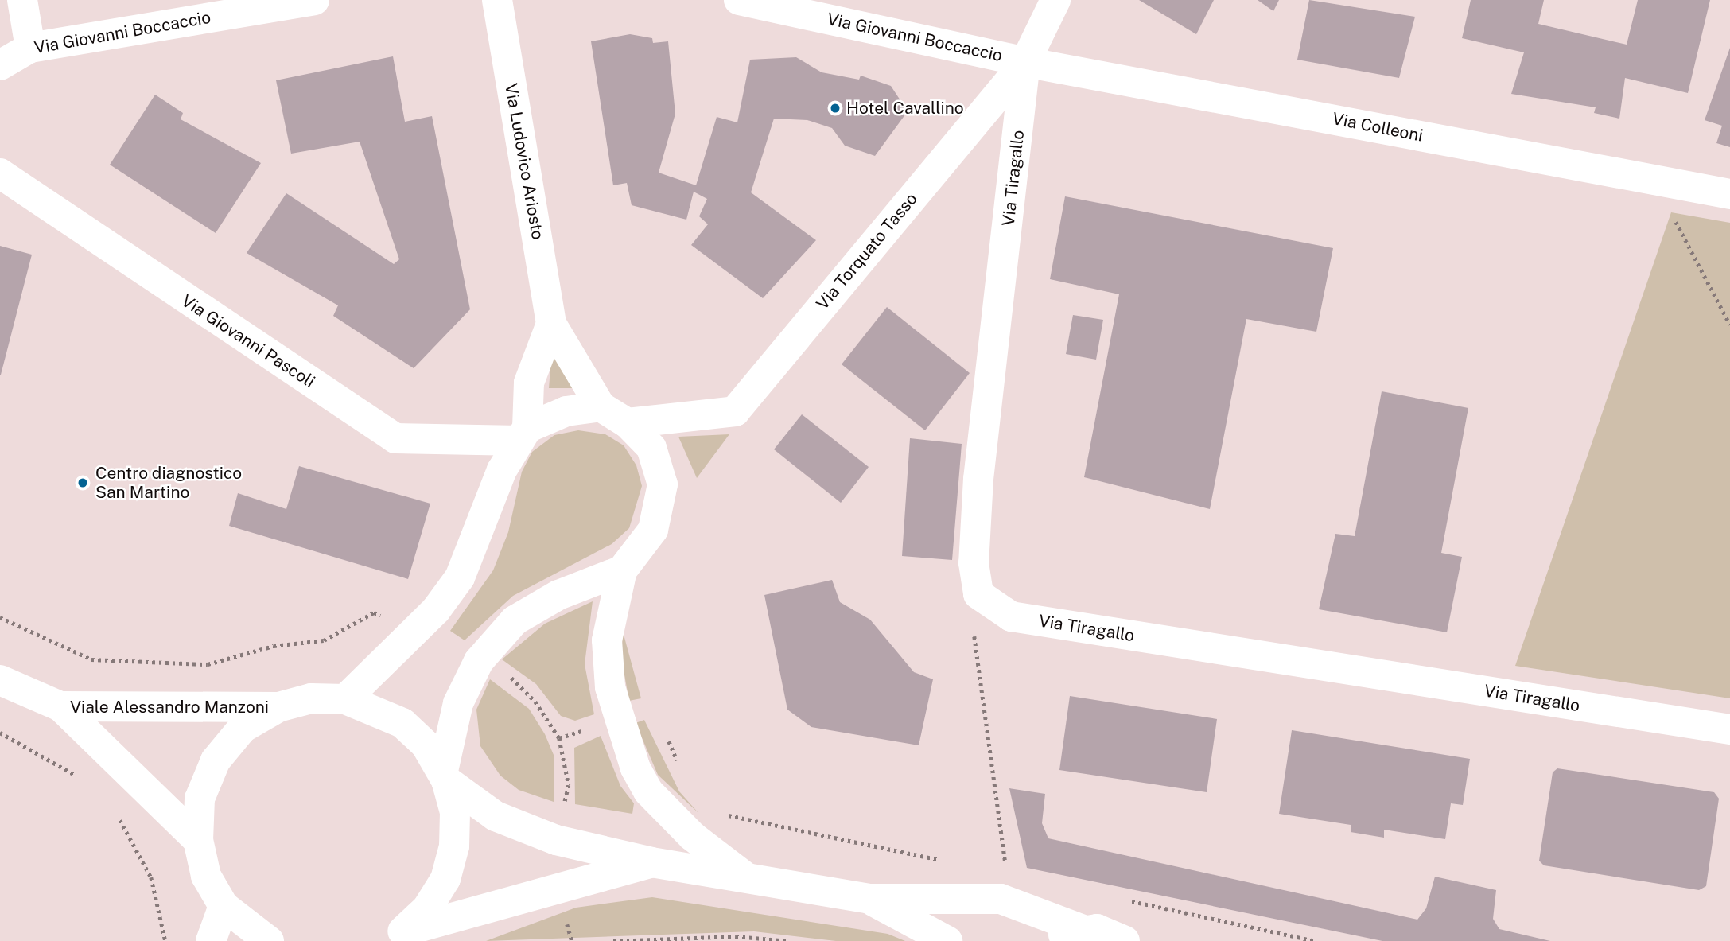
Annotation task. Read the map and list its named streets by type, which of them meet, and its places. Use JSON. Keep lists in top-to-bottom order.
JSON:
{
  "streets": {
    "street": [
      "Via Giovanni Boccaccio",
      "Via Colleoni",
      "Via Ludovico Ariosto",
      "Via Tiragallo",
      "Via Torquato Tasso",
      "Via Giovanni Pascoli",
      "Viale Alessandro Manzoni"
    ]
  },
  "crossings": [
    ["Via Giovanni Boccaccio", "Via Colleoni"],
    ["Via Giovanni Boccaccio", "Via Tiragallo"],
    ["Via Giovanni Boccaccio", "Via Torquato Tasso"],
    ["Via Colleoni", "Via Tiragallo"],
    ["Via Colleoni", "Via Torquato Tasso"],
    ["Via Tiragallo", "Via Torquato Tasso"]
  ],
  "places": ["Hotel Cavallino", "Centro diagnostico San Martino"]
}
